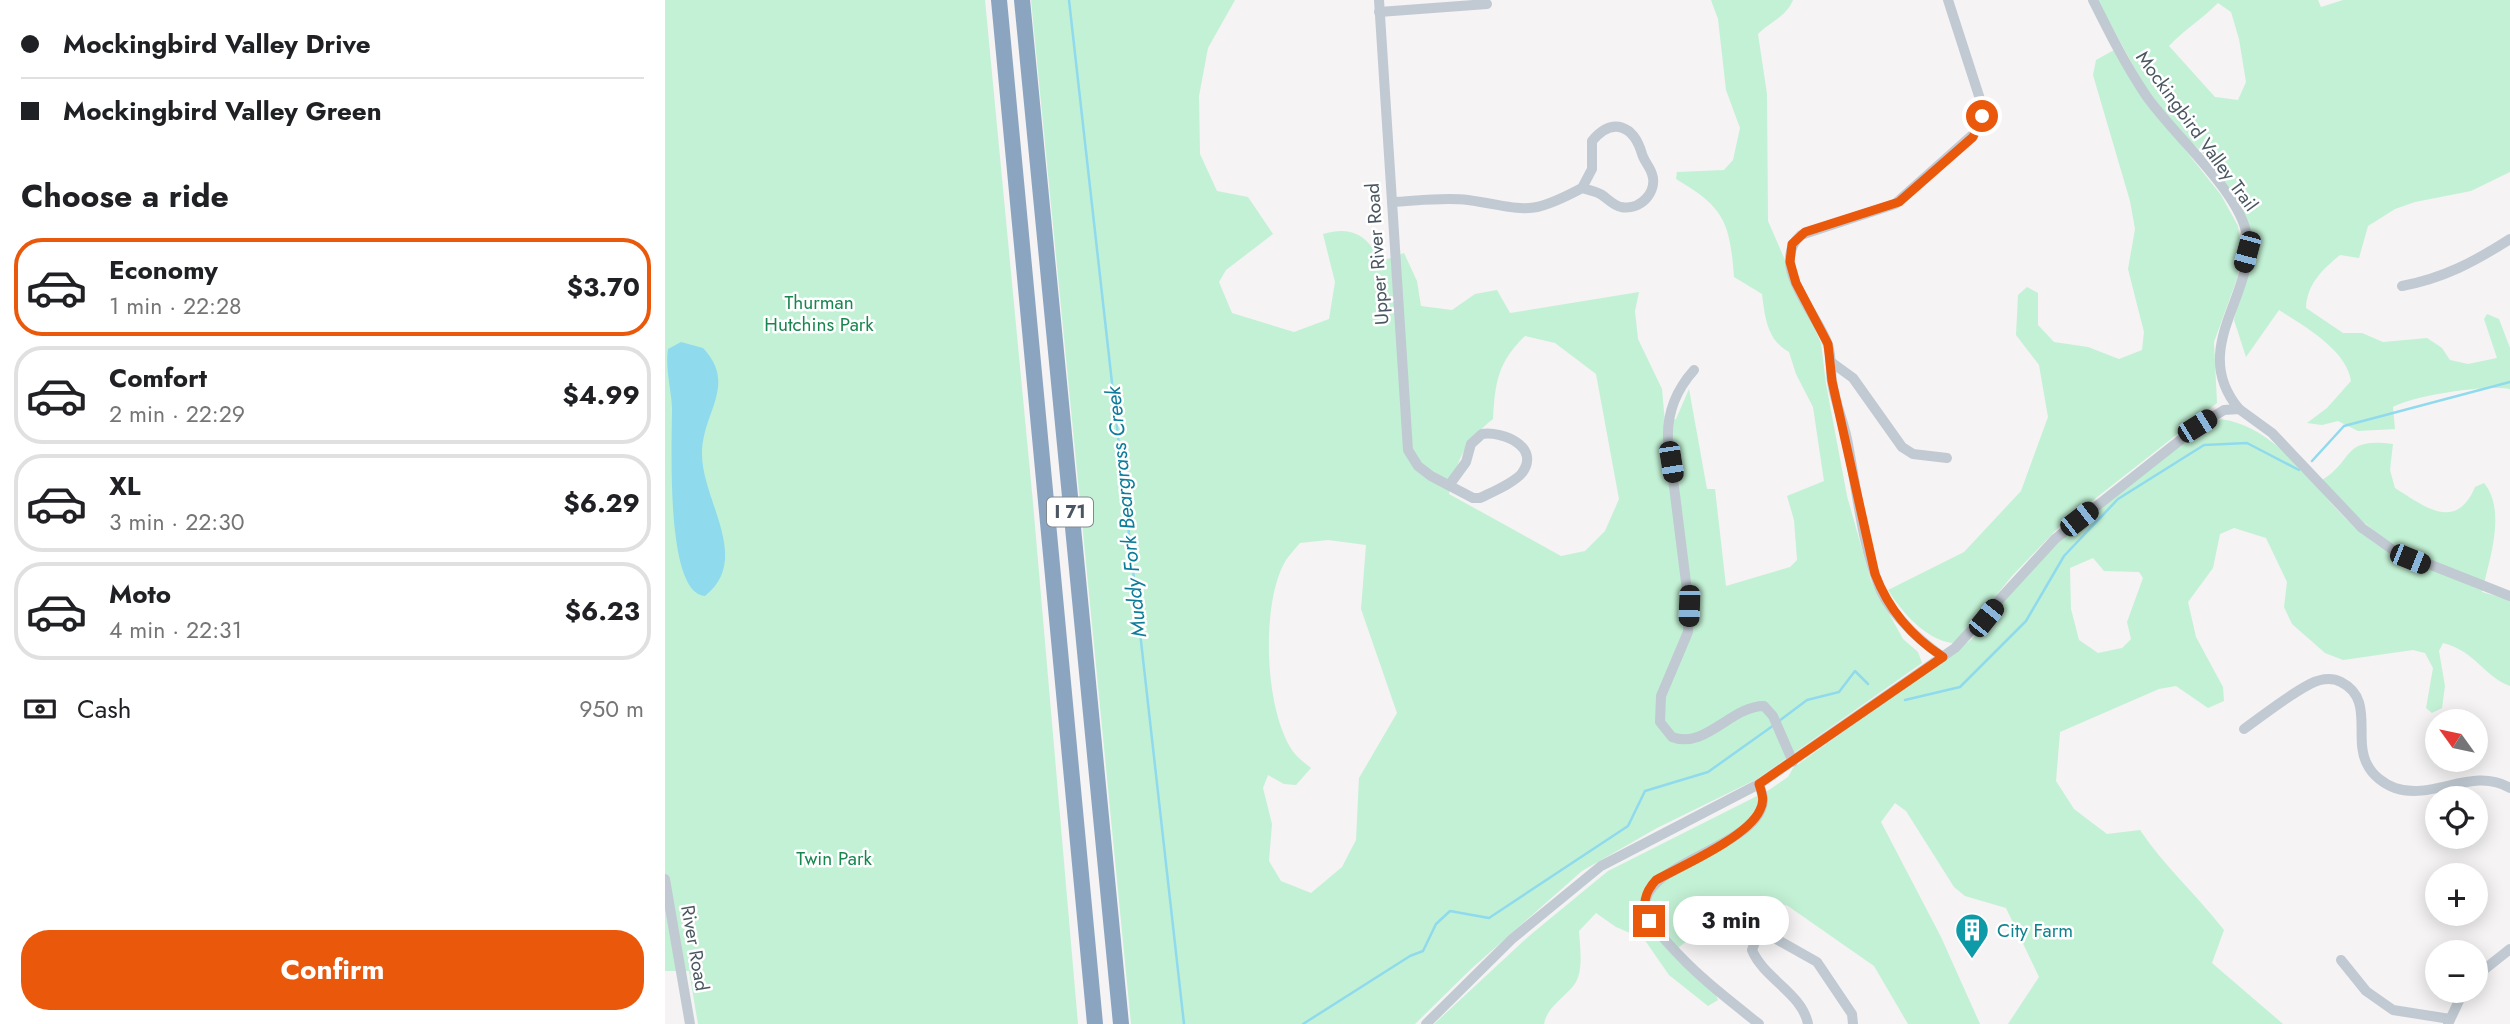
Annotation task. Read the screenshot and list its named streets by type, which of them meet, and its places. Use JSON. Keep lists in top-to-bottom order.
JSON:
{
  "streets": {
    "highway": ["I 71"],
    "street": ["Mockingbird Valley Trail", "Upper River Road", "River Road"]
  },
  "water": ["Muddy Fork Beargrass Creek"],
  "parks": ["Thurman Hutchins Park", "Twin Park"],
  "places": {
    "building": ["City Farm"]
  },
  "north": "top left",
  "page": {
    "banner": ["Mockingbird Valley Drive", "Mockingbird Valley Green"],
    "heading": "Choose a ride",
    "list": [
      {
        "name": "Economy",
        "note": "1 min · 22:28",
        "value": "$3.70"
      },
      {
        "name": "Comfort",
        "note": "2 min · 22:29",
        "value": "$4.99"
      },
      {
        "name": "XL",
        "note": "3 min · 22:30",
        "value": "$6.29"
      },
      {
        "name": "Moto",
        "note": "4 min · 22:31",
        "value": "$6.23"
      }
    ],
    "pay": ["Cash", "950 m"],
    "map_buttons": ["+", "−"],
    "bubble": "3 min",
    "buttons": "Confirm"
  }
}
